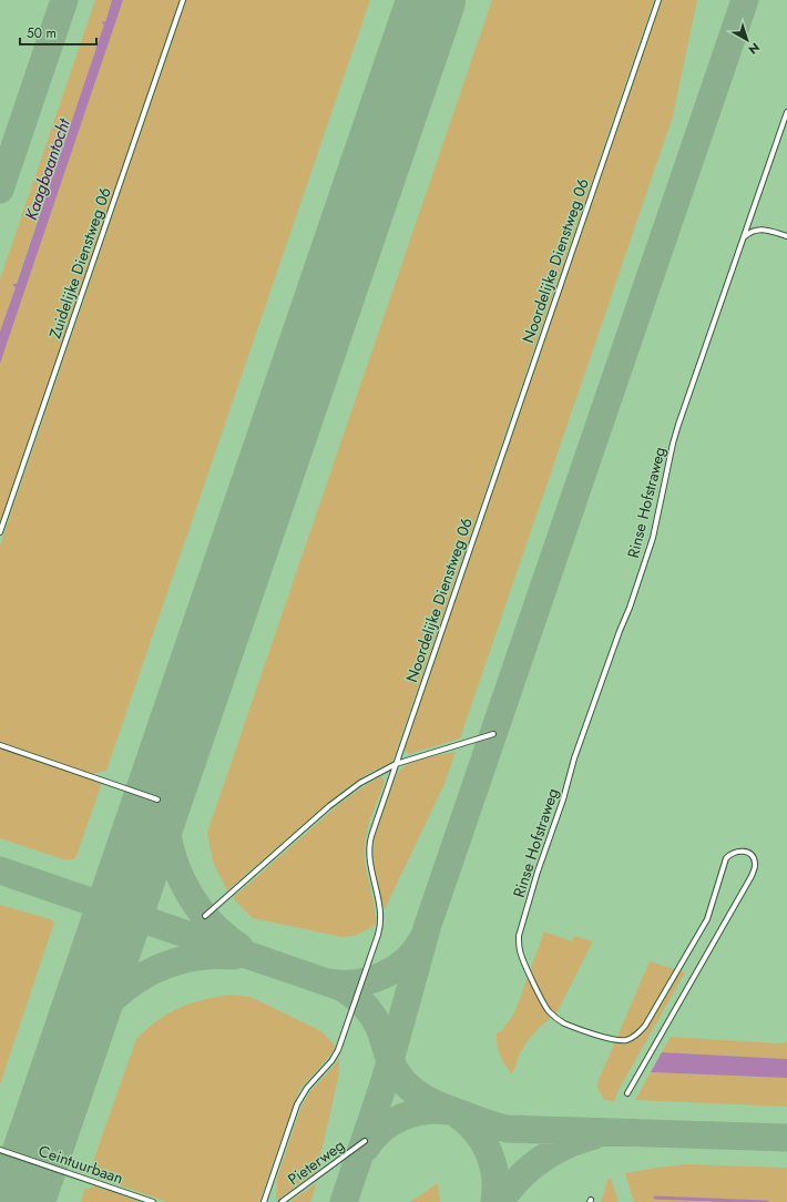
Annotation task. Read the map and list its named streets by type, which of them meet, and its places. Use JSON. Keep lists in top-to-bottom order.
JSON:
{
  "streets": {
    "lane": [
      "Noordelijke Dienstweg 06",
      "Zuidelijke Dienstweg 06",
      "Rinse Hofstraweg",
      "Pieterweg",
      "Ceintuurbaan"
    ]
  },
  "water": ["Kaagbaantocht"],
  "scale_bar": "50 m",
  "north": "bottom right"
}
